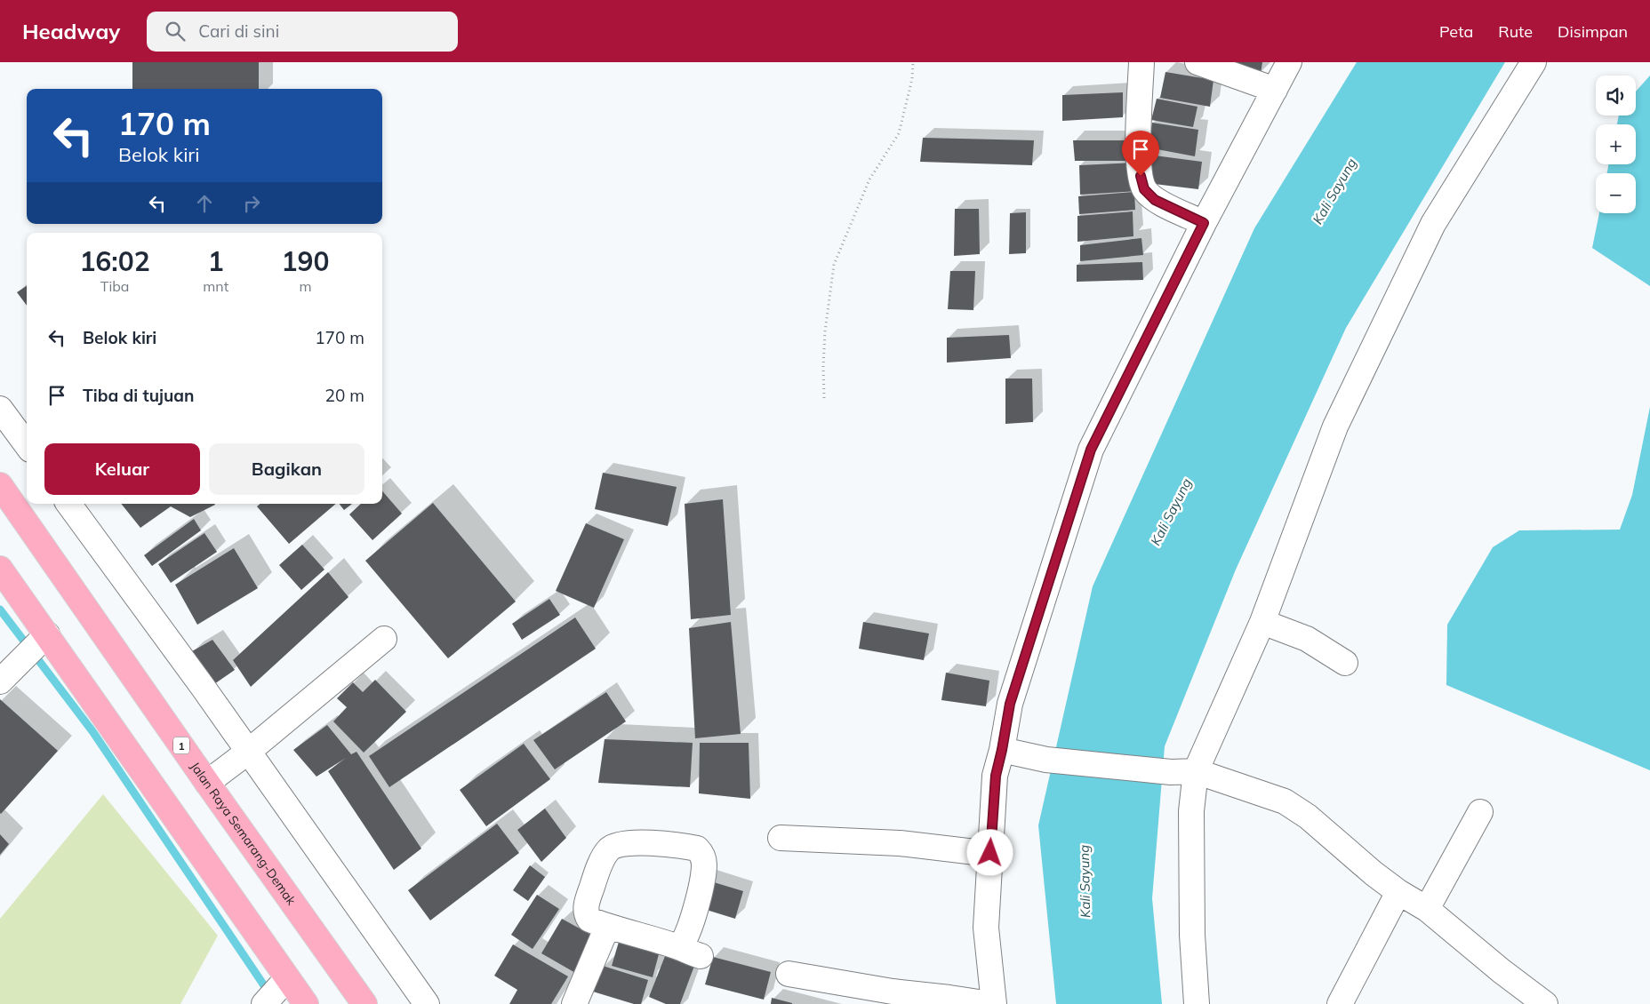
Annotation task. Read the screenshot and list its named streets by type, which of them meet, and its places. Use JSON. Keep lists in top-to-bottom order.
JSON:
{
  "streets": {
    "highway": ["1", "Jalan Raya Semarang-Demak"]
  },
  "water": ["Kali Sayung"],
  "page": {
    "header": "Headway",
    "search": "Cari di sini",
    "nav": ["Peta", "Rute", "Disimpan"],
    "map_buttons": ["+", "−"],
    "turn": ["170 m", "Belok kiri"],
    "eta": [
      "16:02",
      "Tiba",
      "1",
      "mnt",
      "190",
      "m"
    ],
    "list": [
      {
        "name": "Belok kiri",
        "value": "170 m"
      },
      {
        "name": "Tiba di tujuan",
        "value": "20 m"
      }
    ],
    "buttons": ["Keluar", "Bagikan"]
  }
}
